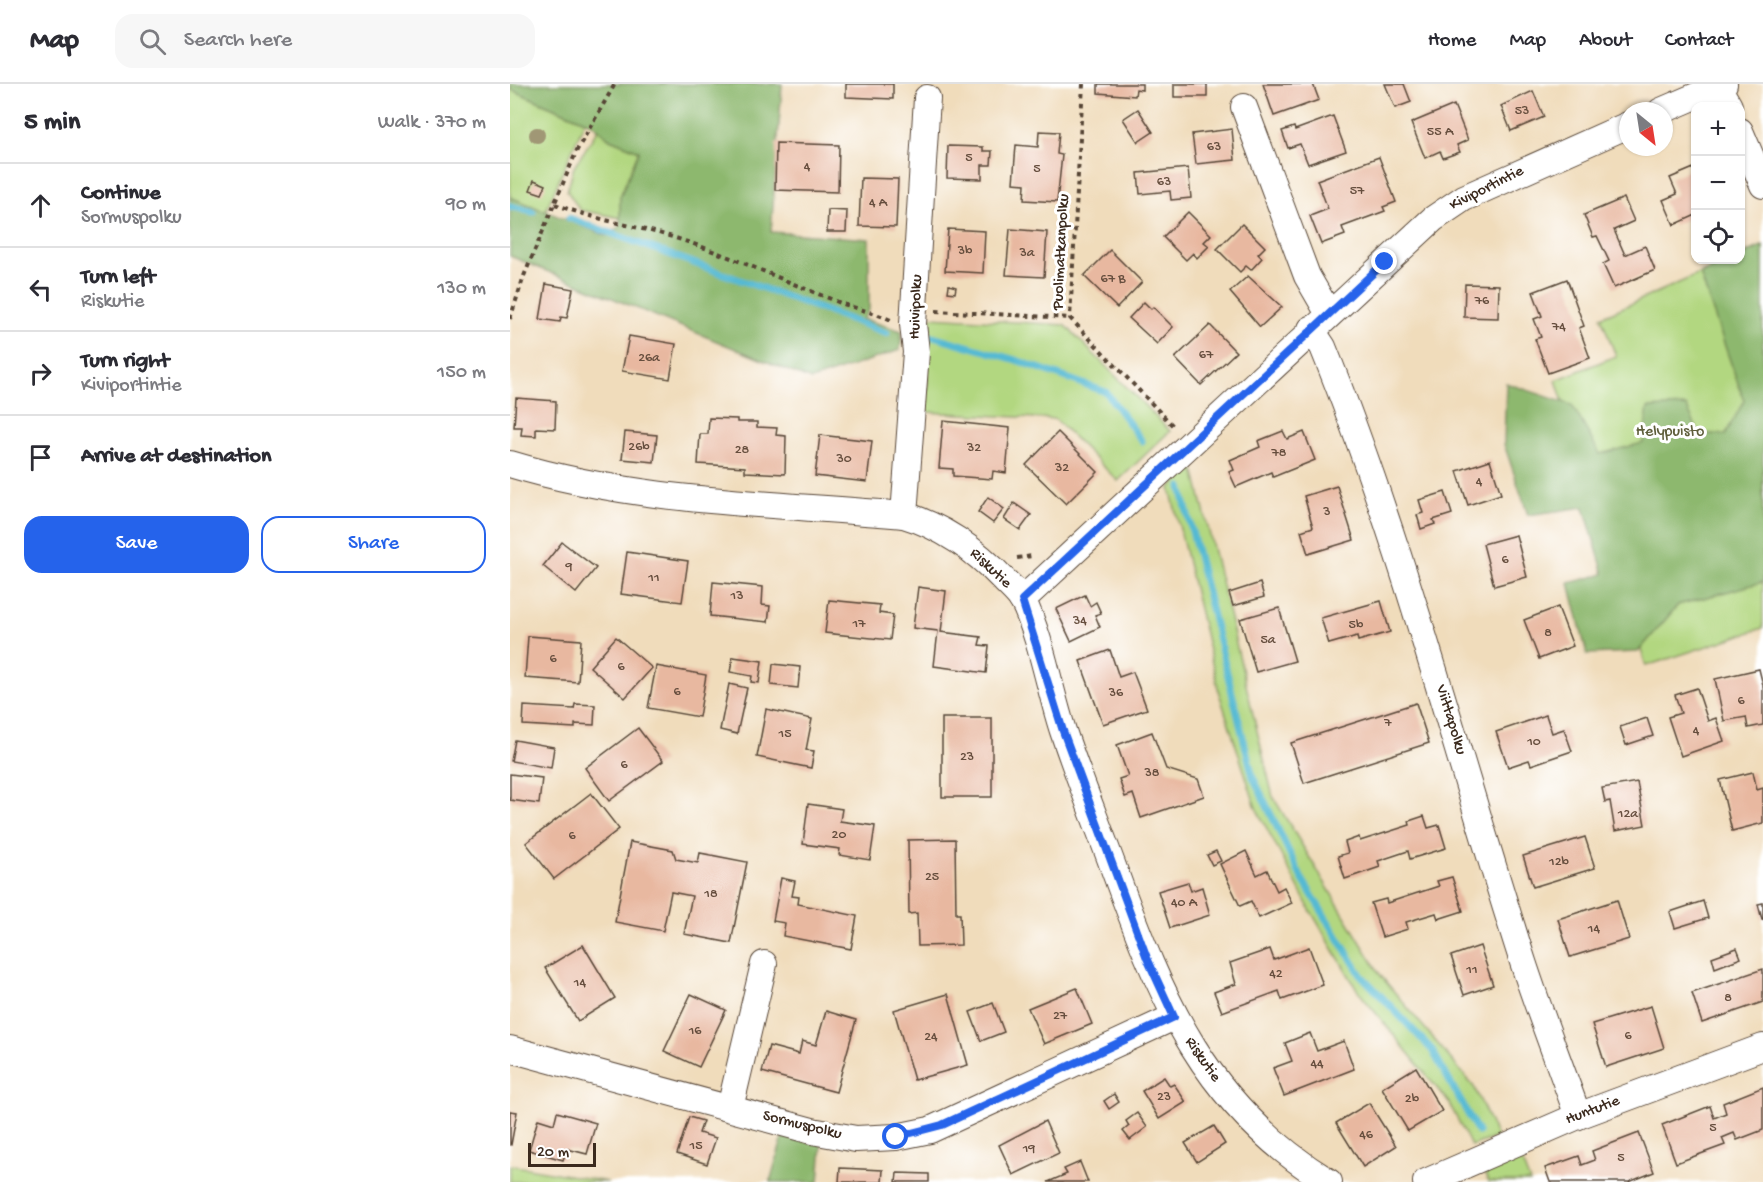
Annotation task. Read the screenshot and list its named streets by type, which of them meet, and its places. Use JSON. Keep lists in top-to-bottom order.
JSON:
{
  "streets": {
    "street": [
      "Kiviportintie",
      "Huivipolku",
      "Riskutie",
      "Viittapolku",
      "Huntutie",
      "Sormuspolku"
    ],
    "path": ["Puolimatkanpolku"]
  },
  "crossings": [
    ["Kiviportintie", "Puolimatkanpolku"],
    ["Kiviportintie", "Riskutie"],
    ["Kiviportintie", "Viittapolku"],
    ["Huivipolku", "Riskutie"],
    ["Riskutie", "Sormuspolku"],
    ["Viittapolku", "Huntutie"]
  ],
  "parks": ["Helypuisto"],
  "house_numbers": [
    "53",
    "55 A",
    "63",
    "5",
    "4",
    "5",
    "63",
    "57",
    "4 A",
    "3b",
    "3a",
    "67 B",
    "76",
    "74",
    "67",
    "26a",
    "26b",
    "32",
    "28",
    "78",
    "30",
    "32",
    "4",
    "3",
    "6",
    "9",
    "11",
    "13",
    "34",
    "17",
    "5b",
    "8",
    "5a",
    "6",
    "6",
    "6",
    "36",
    "6",
    "7",
    "4",
    "15",
    "10",
    "23",
    "6",
    "38",
    "12a",
    "20",
    "6",
    "12b",
    "25",
    "18",
    "40 A",
    "14",
    "11",
    "42",
    "14",
    "8",
    "27",
    "16",
    "6",
    "24",
    "44",
    "23",
    "2b",
    "5",
    "46",
    "15",
    "19",
    "5"
  ],
  "scale_bar": "20 m",
  "north": "bottom right",
  "page": {
    "header": "Map",
    "search": "Search here",
    "nav": [
      "Home",
      "Map",
      "About",
      "Contact"
    ],
    "heading": ["5 min", "Walk · 370 m"],
    "map_buttons": ["+", "−"],
    "list": [
      ["Continue", "Sormuspolku", "90 m"],
      ["Turn left", "Riskutie", "130 m"],
      ["Turn right", "Kiviportintie", "150 m"],
      "Arrive at destination"
    ],
    "buttons": ["Save", "Share"],
    "scale": "20 m"
  }
}
